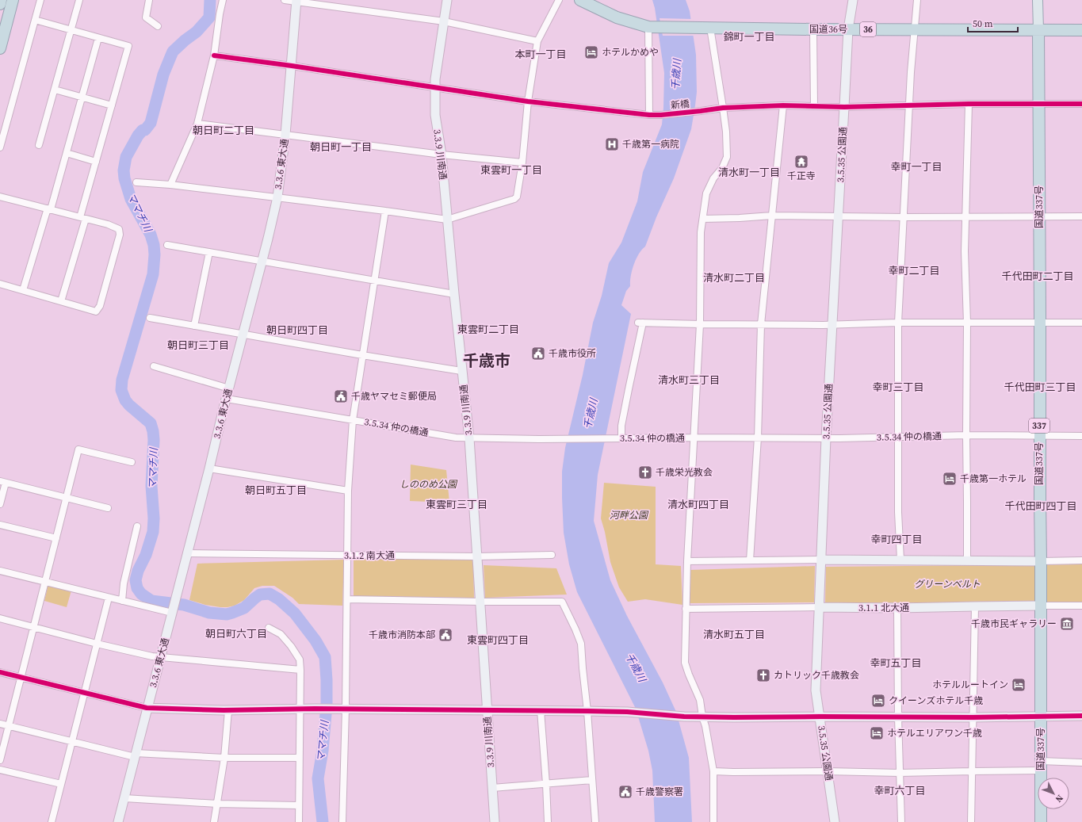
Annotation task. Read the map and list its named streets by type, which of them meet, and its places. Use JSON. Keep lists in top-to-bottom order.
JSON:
{
  "streets": {
    "highway": [
      "国道36号",
      "36",
      "国道337号",
      "337"
    ],
    "street": [
      "新橋",
      "3.3.9 川南通",
      "3.5.35 公園通",
      "3.3.6 東大通",
      "3.5.34 仲の橋通",
      "3.1.2 南大通",
      "3.1.1 北大通"
    ]
  },
  "crossings": [
    ["国道36号", "3.5.35 公園通"],
    ["国道36号", "国道337号"],
    ["新橋", "3.3.9 川南通"],
    ["新橋", "3.5.35 公園通"],
    ["新橋", "3.3.6 東大通"],
    ["新橋", "国道337号"],
    ["3.3.9 川南通", "3.5.34 仲の橋通"],
    ["3.3.9 川南通", "3.1.2 南大通"],
    ["3.5.35 公園通", "3.5.34 仲の橋通"],
    ["3.5.35 公園通", "3.1.1 北大通"],
    ["3.3.6 東大通", "3.5.34 仲の橋通"],
    ["3.3.6 東大通", "3.1.2 南大通"],
    ["国道337号", "3.5.34 仲の橋通"],
    ["国道337号", "3.1.1 北大通"]
  ],
  "districts": [
    "錦町一丁目",
    "本町一丁目",
    "朝日町二丁目",
    "朝日町一丁目",
    "幸町一丁目",
    "東雲町一丁目",
    "清水町一丁目",
    "幸町二丁目",
    "千代田町二丁目",
    "清水町二丁目",
    "東雲町二丁目",
    "朝日町四丁目",
    "朝日町三丁目",
    "千歳市",
    "清水町三丁目",
    "幸町三丁目",
    "千代田町三丁目",
    "朝日町五丁目",
    "東雲町三丁目",
    "清水町四丁目",
    "千代田町四丁目",
    "幸町四丁目",
    "朝日町六丁目",
    "清水町五丁目",
    "東雲町四丁目",
    "幸町五丁目",
    "幸町六丁目"
  ],
  "water": ["千歳川", "ママチ川"],
  "parks": ["しののめ公園", "河畔公園", "グリーンベルト"],
  "places": {
    "hotel": [
      "ホテルかめや",
      "千歳第一ホテル",
      "ホテルルートイン",
      "クイーンズホテル千歳",
      "ホテルエリアワン千歳"
    ],
    "hospital": ["千歳第一病院"],
    "temple": ["千正寺"],
    "public building": [
      "千歳市役所",
      "千歳ヤマセミ郵便局",
      "千歳市消防本部",
      "千歳警察署"
    ],
    "church": ["千歳栄光教会", "カトリック千歳教会"],
    "museum": ["千歳市民ギャラリー"]
  },
  "scale_bar": "50 m",
  "north": "bottom right"
}
